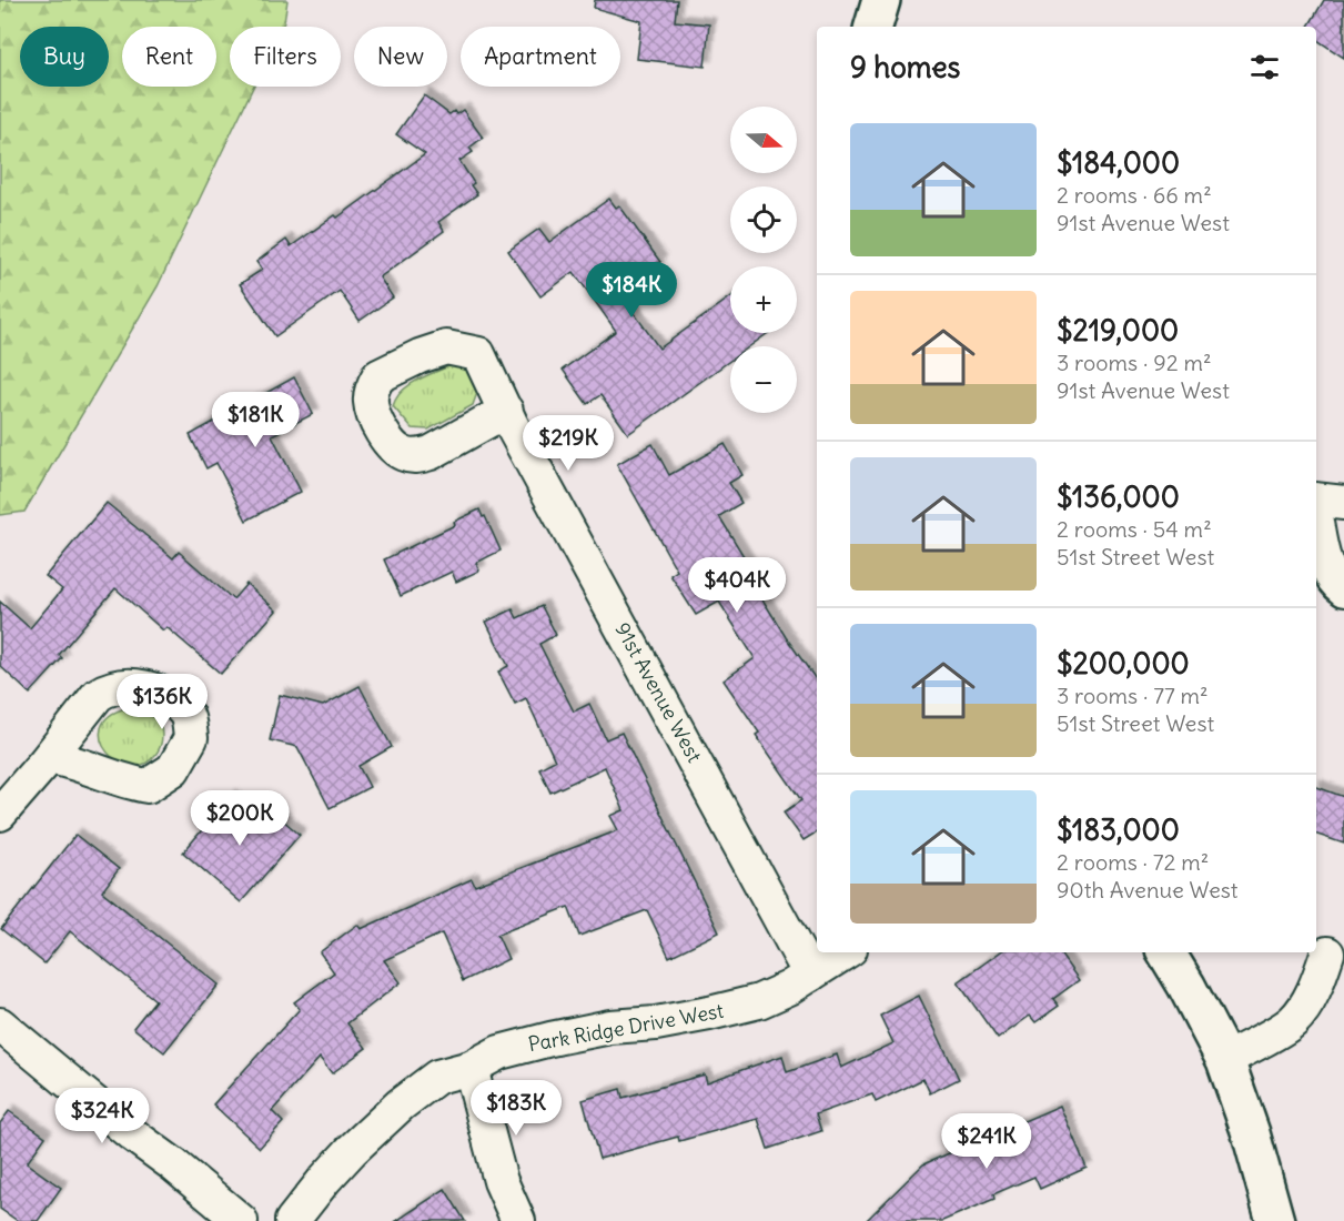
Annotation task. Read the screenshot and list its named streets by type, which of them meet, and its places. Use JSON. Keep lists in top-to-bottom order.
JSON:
{
  "streets": {
    "street": ["91st Avenue West", "Park Ridge Drive West"]
  },
  "crossings": [
    ["91st Avenue West", "Park Ridge Drive West"]
  ],
  "north": "right",
  "page": {
    "chip": [
      "Buy",
      "Rent",
      "Filters",
      "New",
      "Apartment"
    ],
    "heading": "9 homes",
    "map_buttons": ["+", "−"],
    "list": [
      {
        "name": "$184,000",
        "note": "2 rooms · 66 m² · 91st Avenue West"
      },
      {
        "name": "$219,000",
        "note": "3 rooms · 92 m² · 91st Avenue West"
      },
      {
        "name": "$136,000",
        "note": "2 rooms · 54 m² · 51st Street West"
      },
      {
        "name": "$200,000",
        "note": "3 rooms · 77 m² · 51st Street West"
      },
      {
        "name": "$183,000",
        "note": "2 rooms · 72 m² · 90th Avenue West"
      }
    ],
    "price": [
      "$184K",
      "$181K",
      "$219K",
      "$404K",
      "$136K",
      "$200K",
      "$183K",
      "$324K",
      "$241K"
    ]
  }
}
